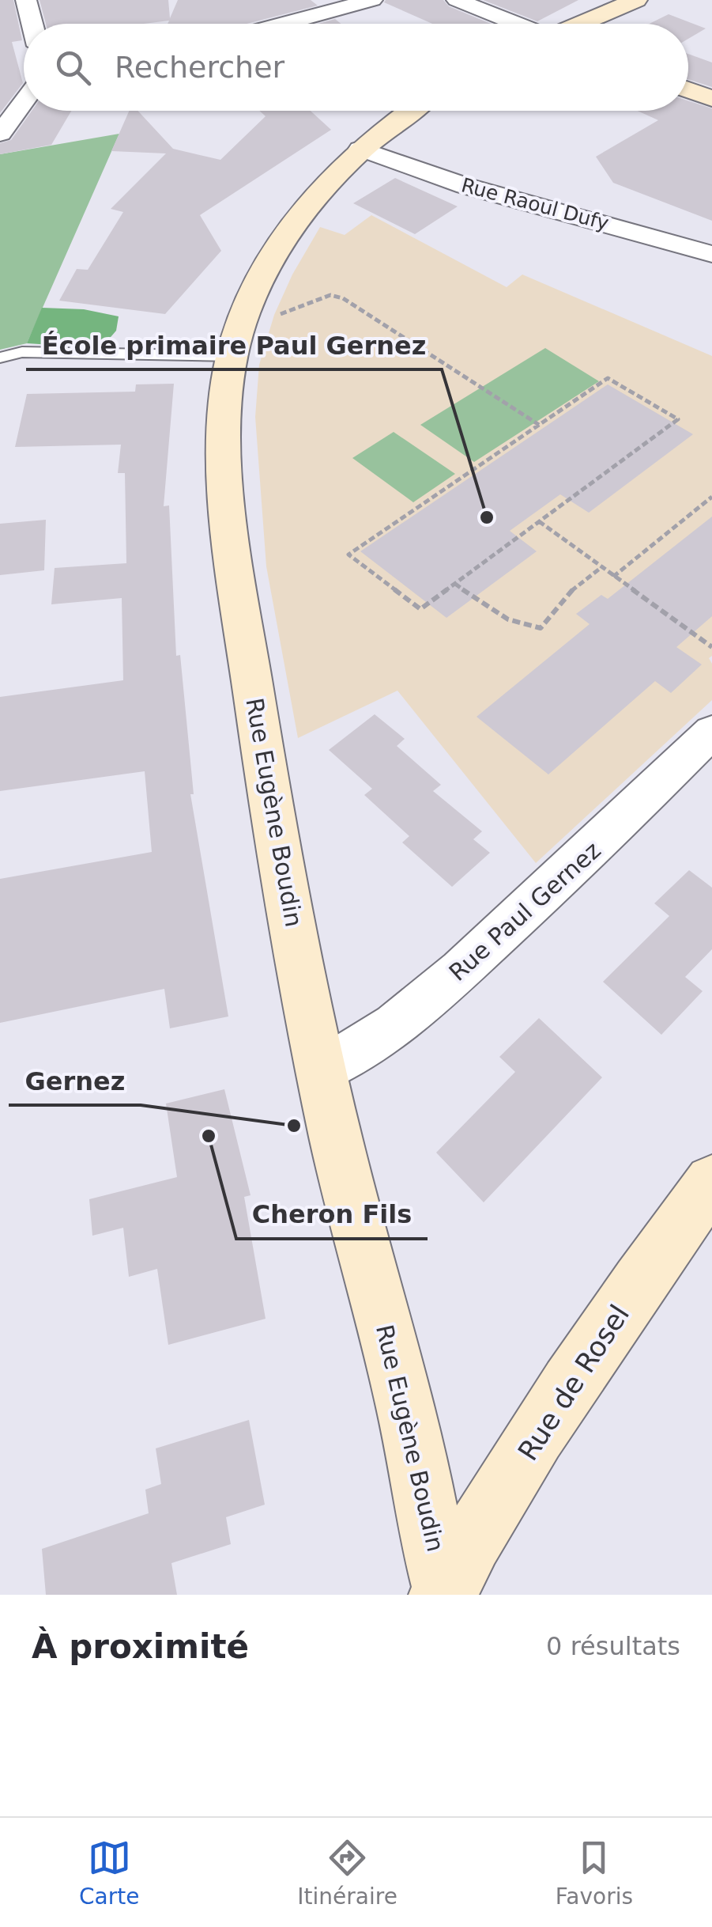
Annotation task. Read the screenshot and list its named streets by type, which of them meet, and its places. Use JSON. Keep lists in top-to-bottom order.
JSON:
{
  "streets": {
    "street": [
      "Rue Raoul Dufy",
      "Rue Eugène Boudin",
      "Rue Paul Gernez",
      "Rue de Rosel"
    ]
  },
  "crossings": [
    ["Rue Raoul Dufy", "Rue Eugène Boudin"],
    ["Rue Eugène Boudin", "Rue Paul Gernez"],
    ["Rue Eugène Boudin", "Rue de Rosel"]
  ],
  "places": ["École primaire Paul Gernez", "Gernez", "Cheron Fils"],
  "page": {
    "search": "Rechercher",
    "heading": ["À proximité", "0 résultats"],
    "nav": ["Carte", "Itinéraire", "Favoris"]
  }
}
